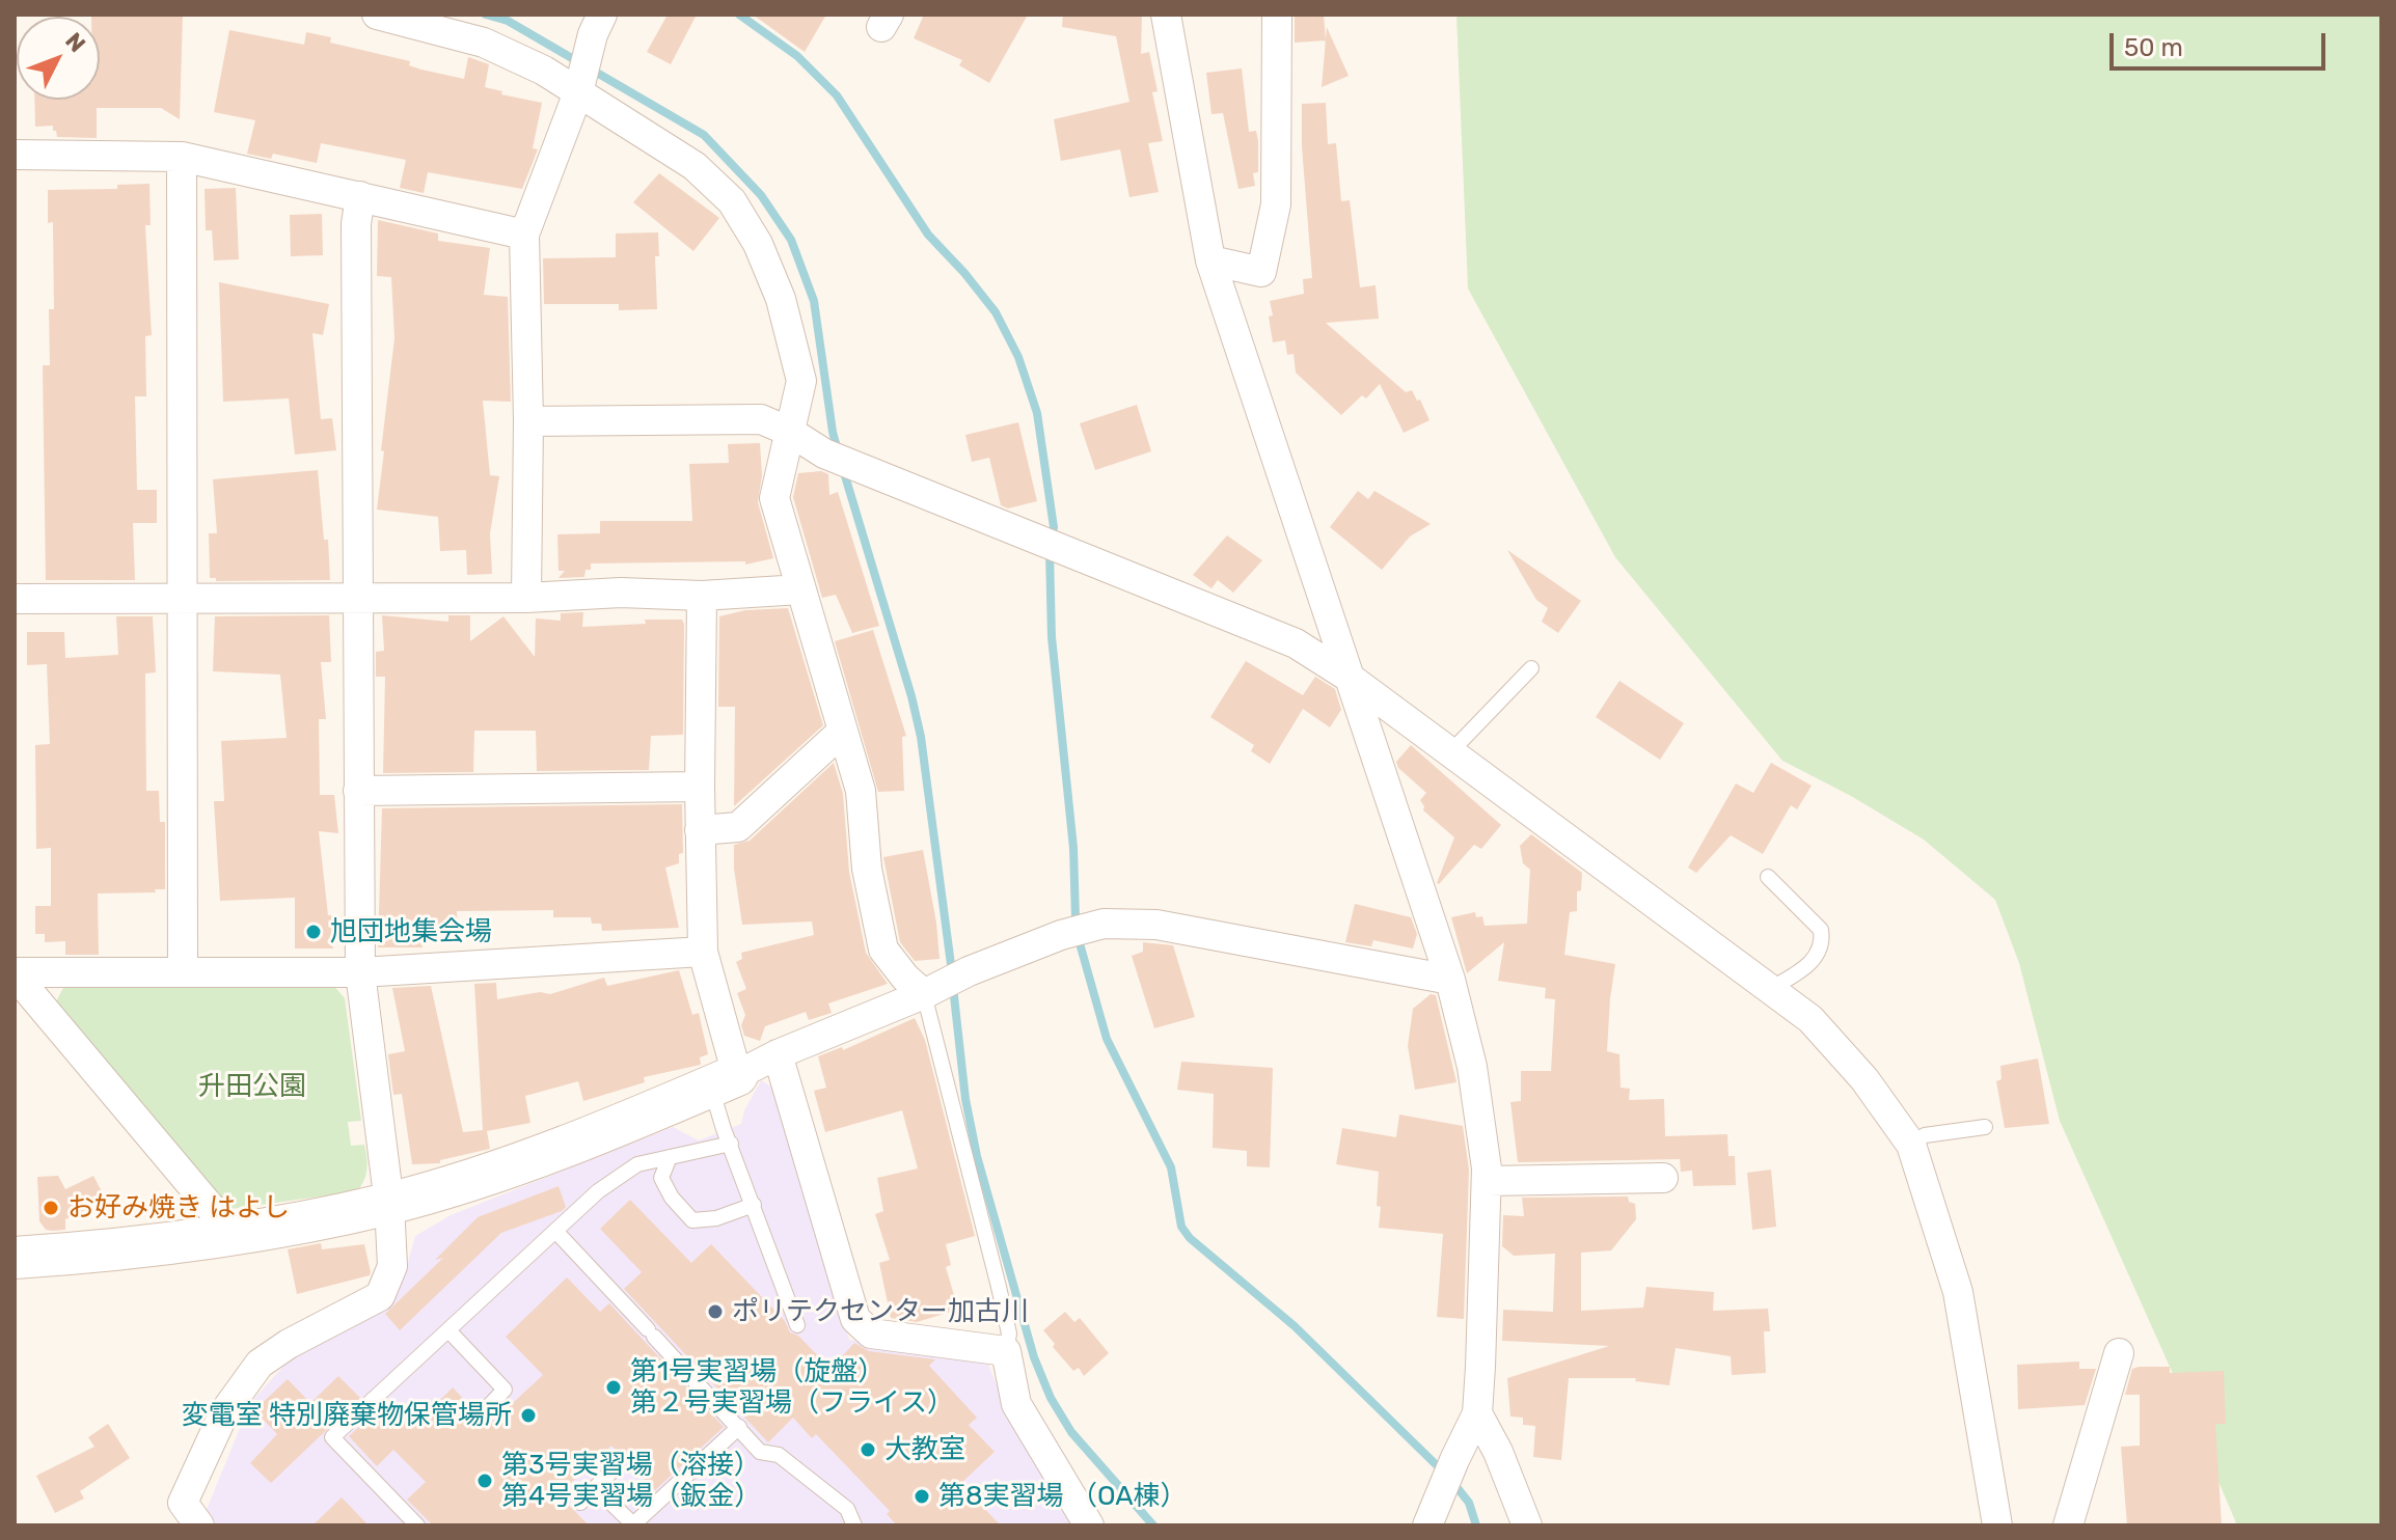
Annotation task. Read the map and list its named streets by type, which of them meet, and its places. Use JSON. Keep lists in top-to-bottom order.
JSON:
{
  "parks": ["升田公園"],
  "places": [
    "旭団地集会場",
    "お好み焼き はよし",
    "ポリテクセンター加古川",
    "第1号実習場（旋盤） 第２号実習場（フライス）",
    "変電室 特別廃棄物保管場所",
    "大教室",
    "第3号実習場（溶接） 第4号実習場（鈑金）",
    "第8実習場 （OA棟）"
  ],
  "scale_bar": "50 m",
  "north": "top right"
}
